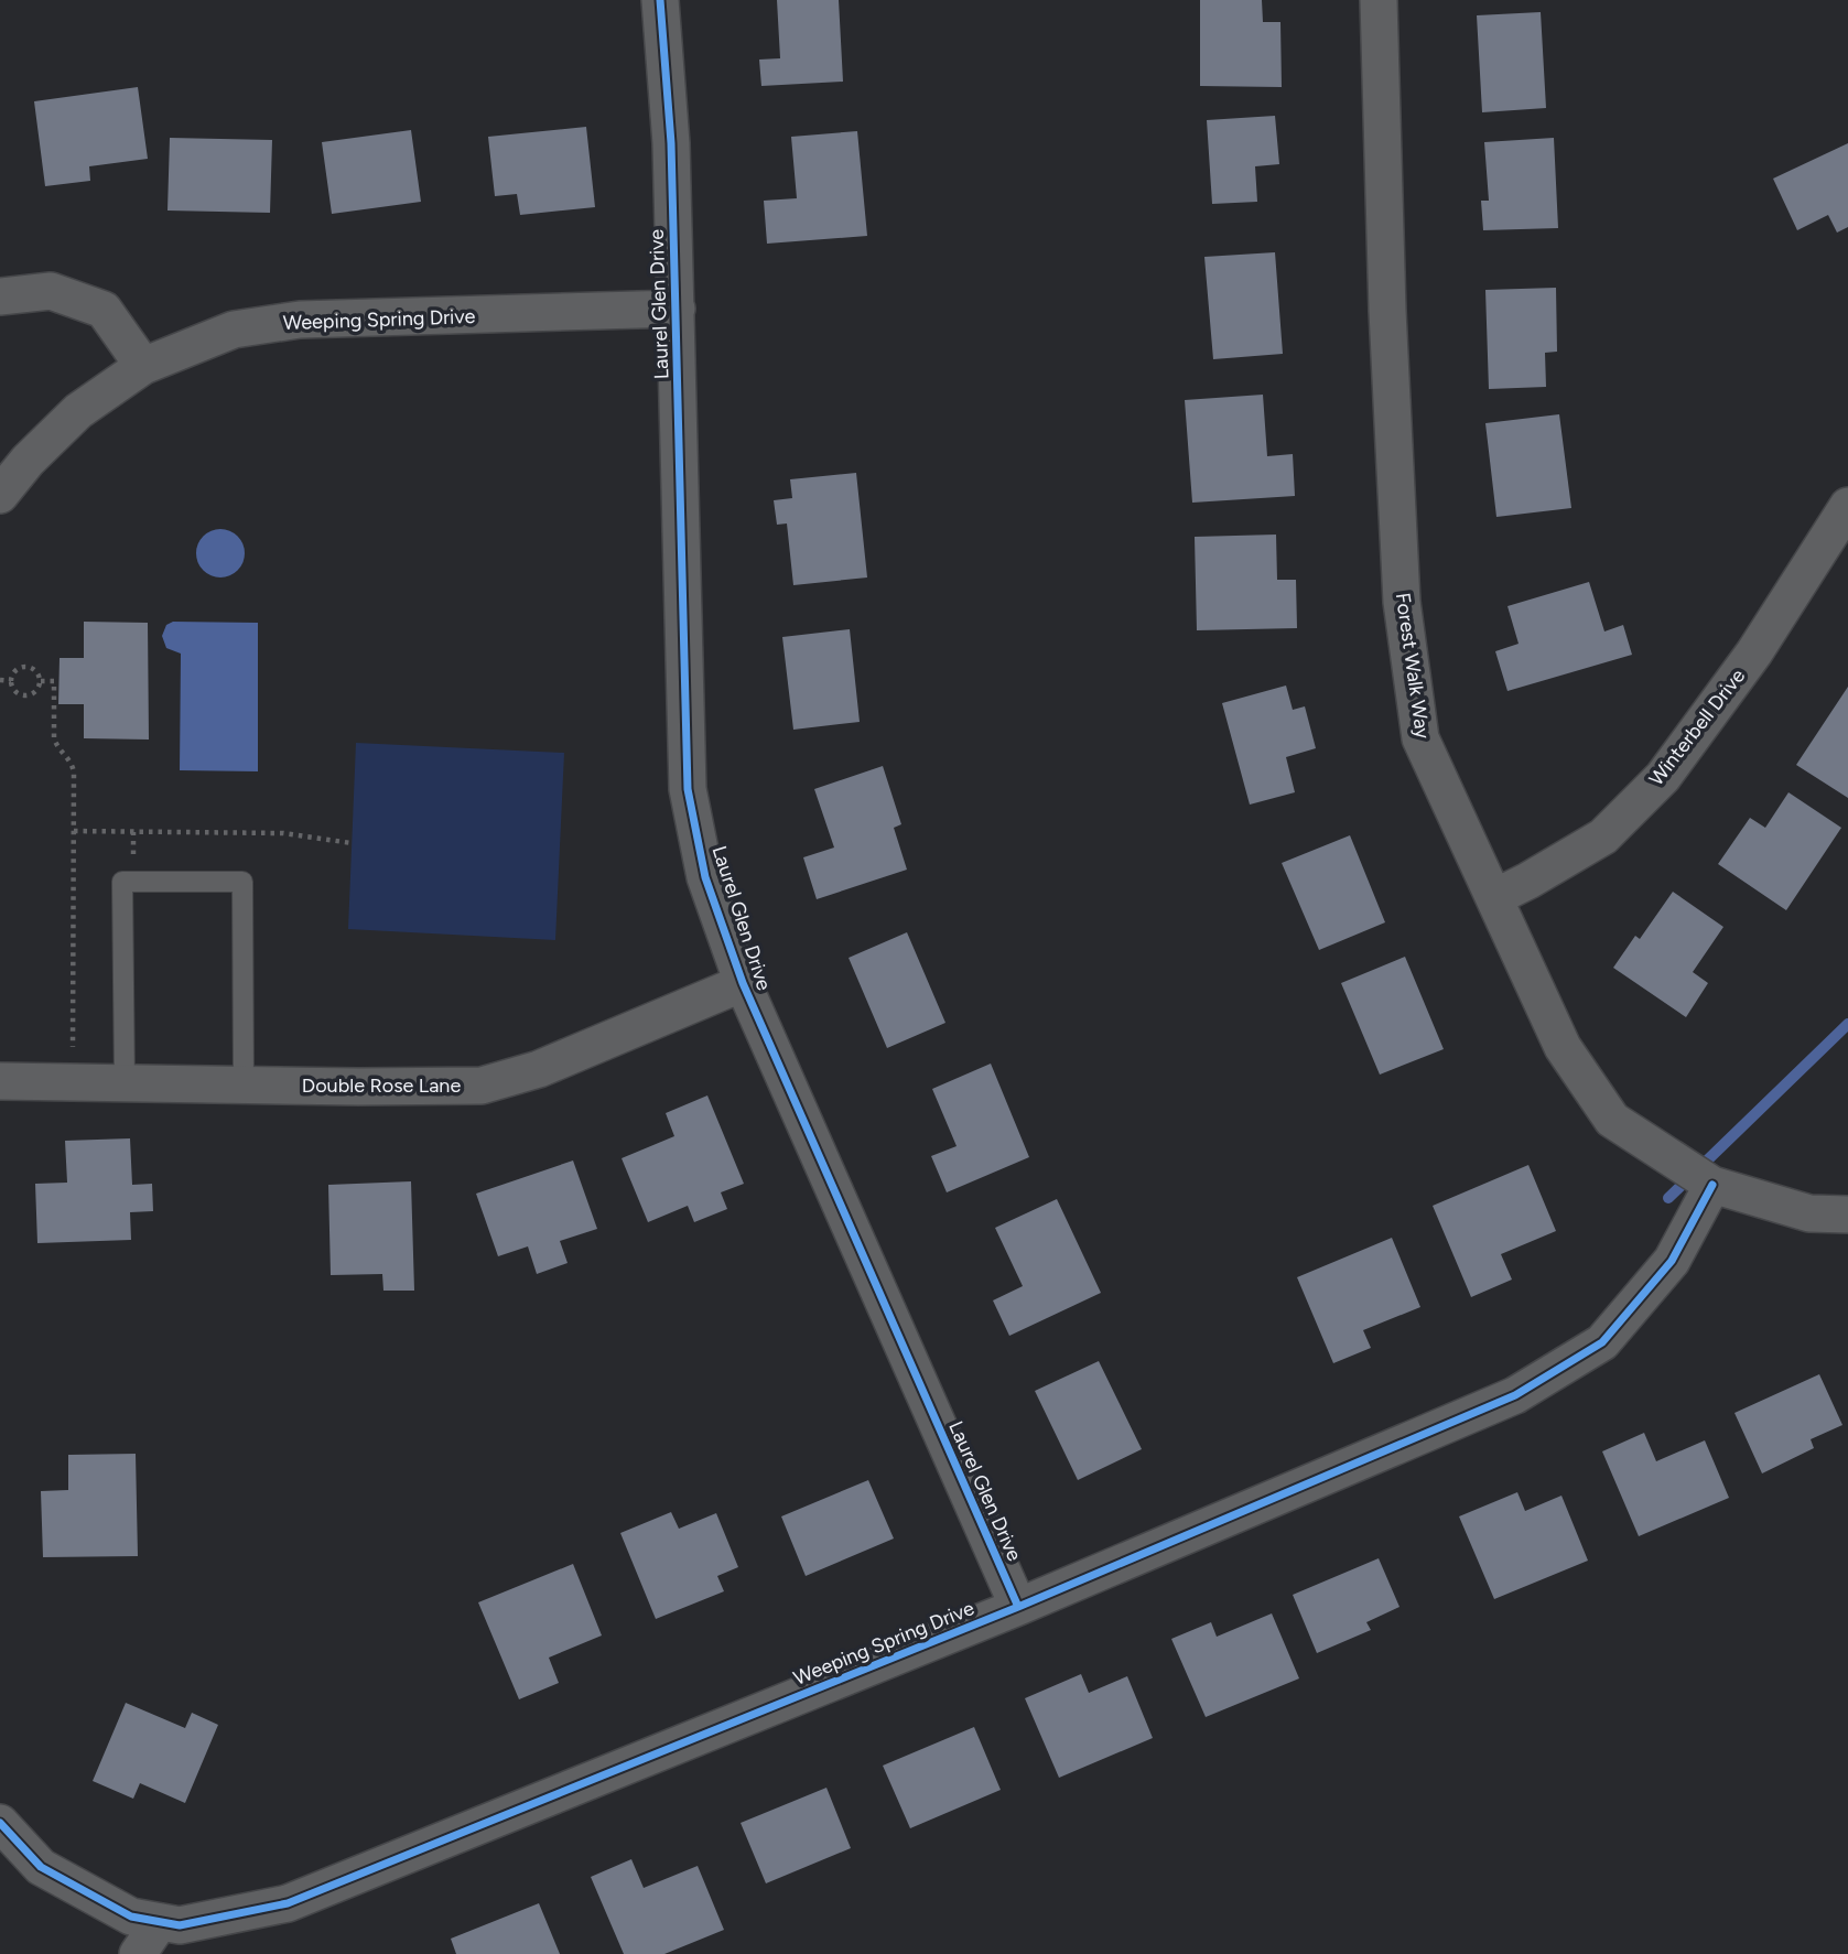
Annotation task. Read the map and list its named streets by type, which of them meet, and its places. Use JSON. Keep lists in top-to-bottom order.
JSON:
{
  "streets": {
    "street": [
      "Laurel Glen Drive",
      "Weeping Spring Drive",
      "Forest Walk Way",
      "Winterbell Drive",
      "Double Rose Lane"
    ]
  },
  "crossings": [
    ["Laurel Glen Drive", "Weeping Spring Drive"],
    ["Laurel Glen Drive", "Double Rose Lane"],
    ["Weeping Spring Drive", "Forest Walk Way"],
    ["Forest Walk Way", "Winterbell Drive"]
  ]
}
